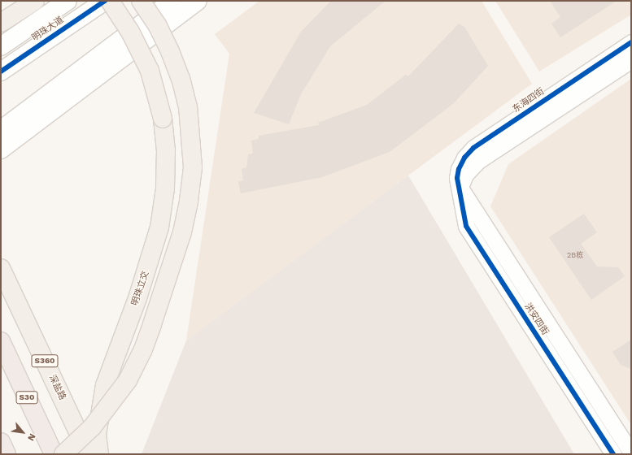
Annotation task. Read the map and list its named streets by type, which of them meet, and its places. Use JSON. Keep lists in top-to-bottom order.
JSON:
{
  "streets": {
    "highway": ["S30"],
    "main road": [
      "明珠大道",
      "明珠立交",
      "S360",
      "深盐路"
    ],
    "street": ["东海四街", "洪安四街"]
  },
  "crossings": [
    ["东海四街", "洪安四街"]
  ],
  "house_numbers": ["2B栋"],
  "north": "bottom right"
}
